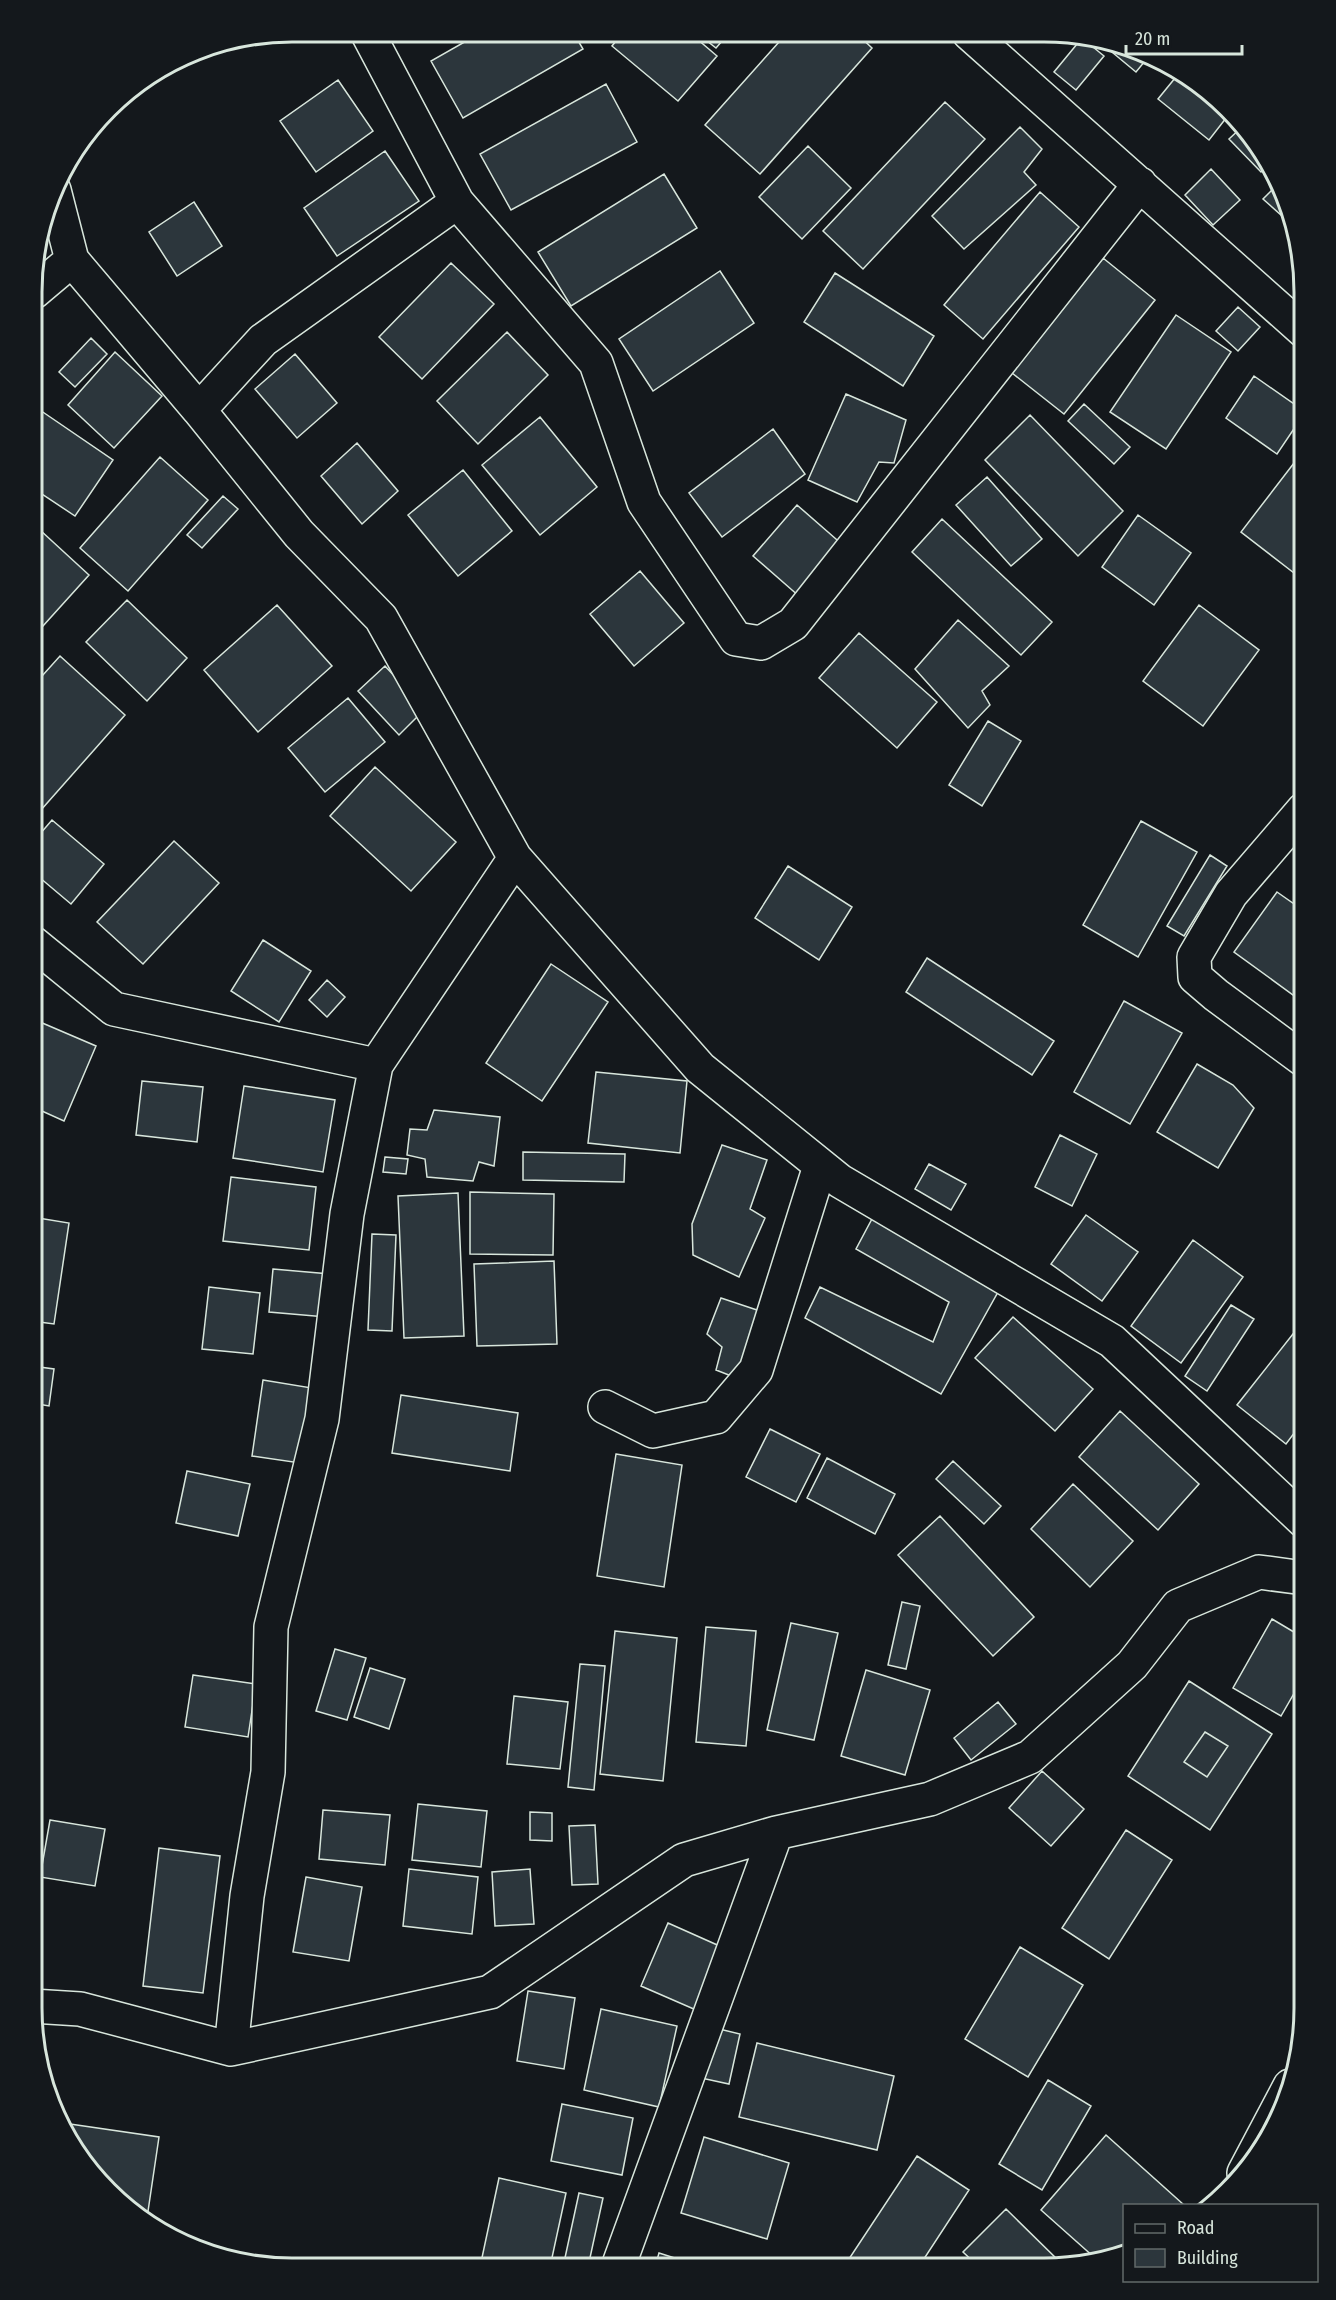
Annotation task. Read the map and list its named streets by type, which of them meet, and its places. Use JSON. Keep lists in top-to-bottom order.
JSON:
{
  "legend": ["Road", "Building"],
  "scale_bar": "20 m"
}
